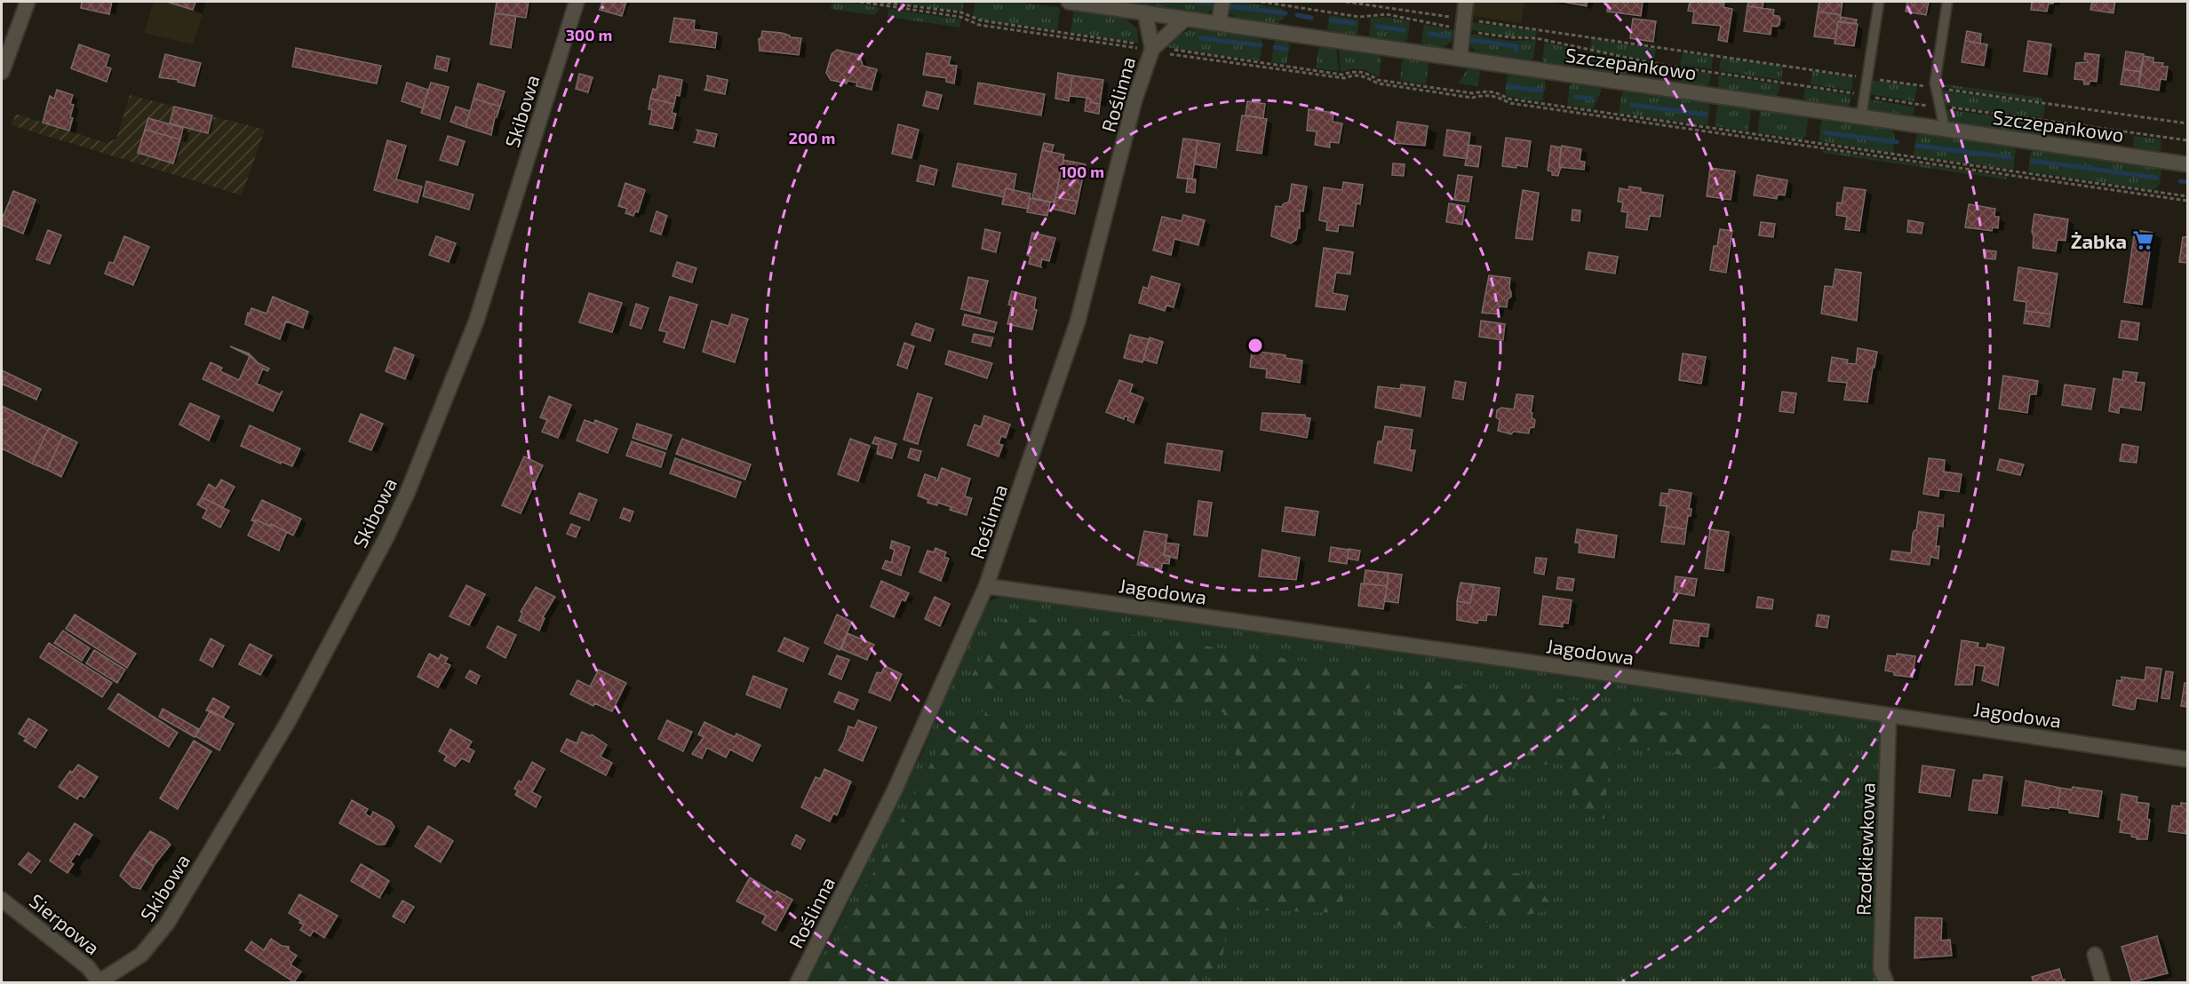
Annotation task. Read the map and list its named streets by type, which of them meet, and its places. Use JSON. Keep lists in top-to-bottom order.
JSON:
{
  "streets": {
    "street": [
      "Szczepankowo",
      "Roślinna",
      "Skibowa",
      "Jagodowa",
      "Rzodkiewkowa",
      "Sierpowa"
    ]
  },
  "crossings": [
    ["Szczepankowo", "Roślinna"],
    ["Roślinna", "Jagodowa"],
    ["Skibowa", "Sierpowa"],
    ["Jagodowa", "Rzodkiewkowa"]
  ],
  "places": {
    "supermarket": ["Żabka"]
  },
  "rings": ["300 m", "200 m", "100 m"]
}
